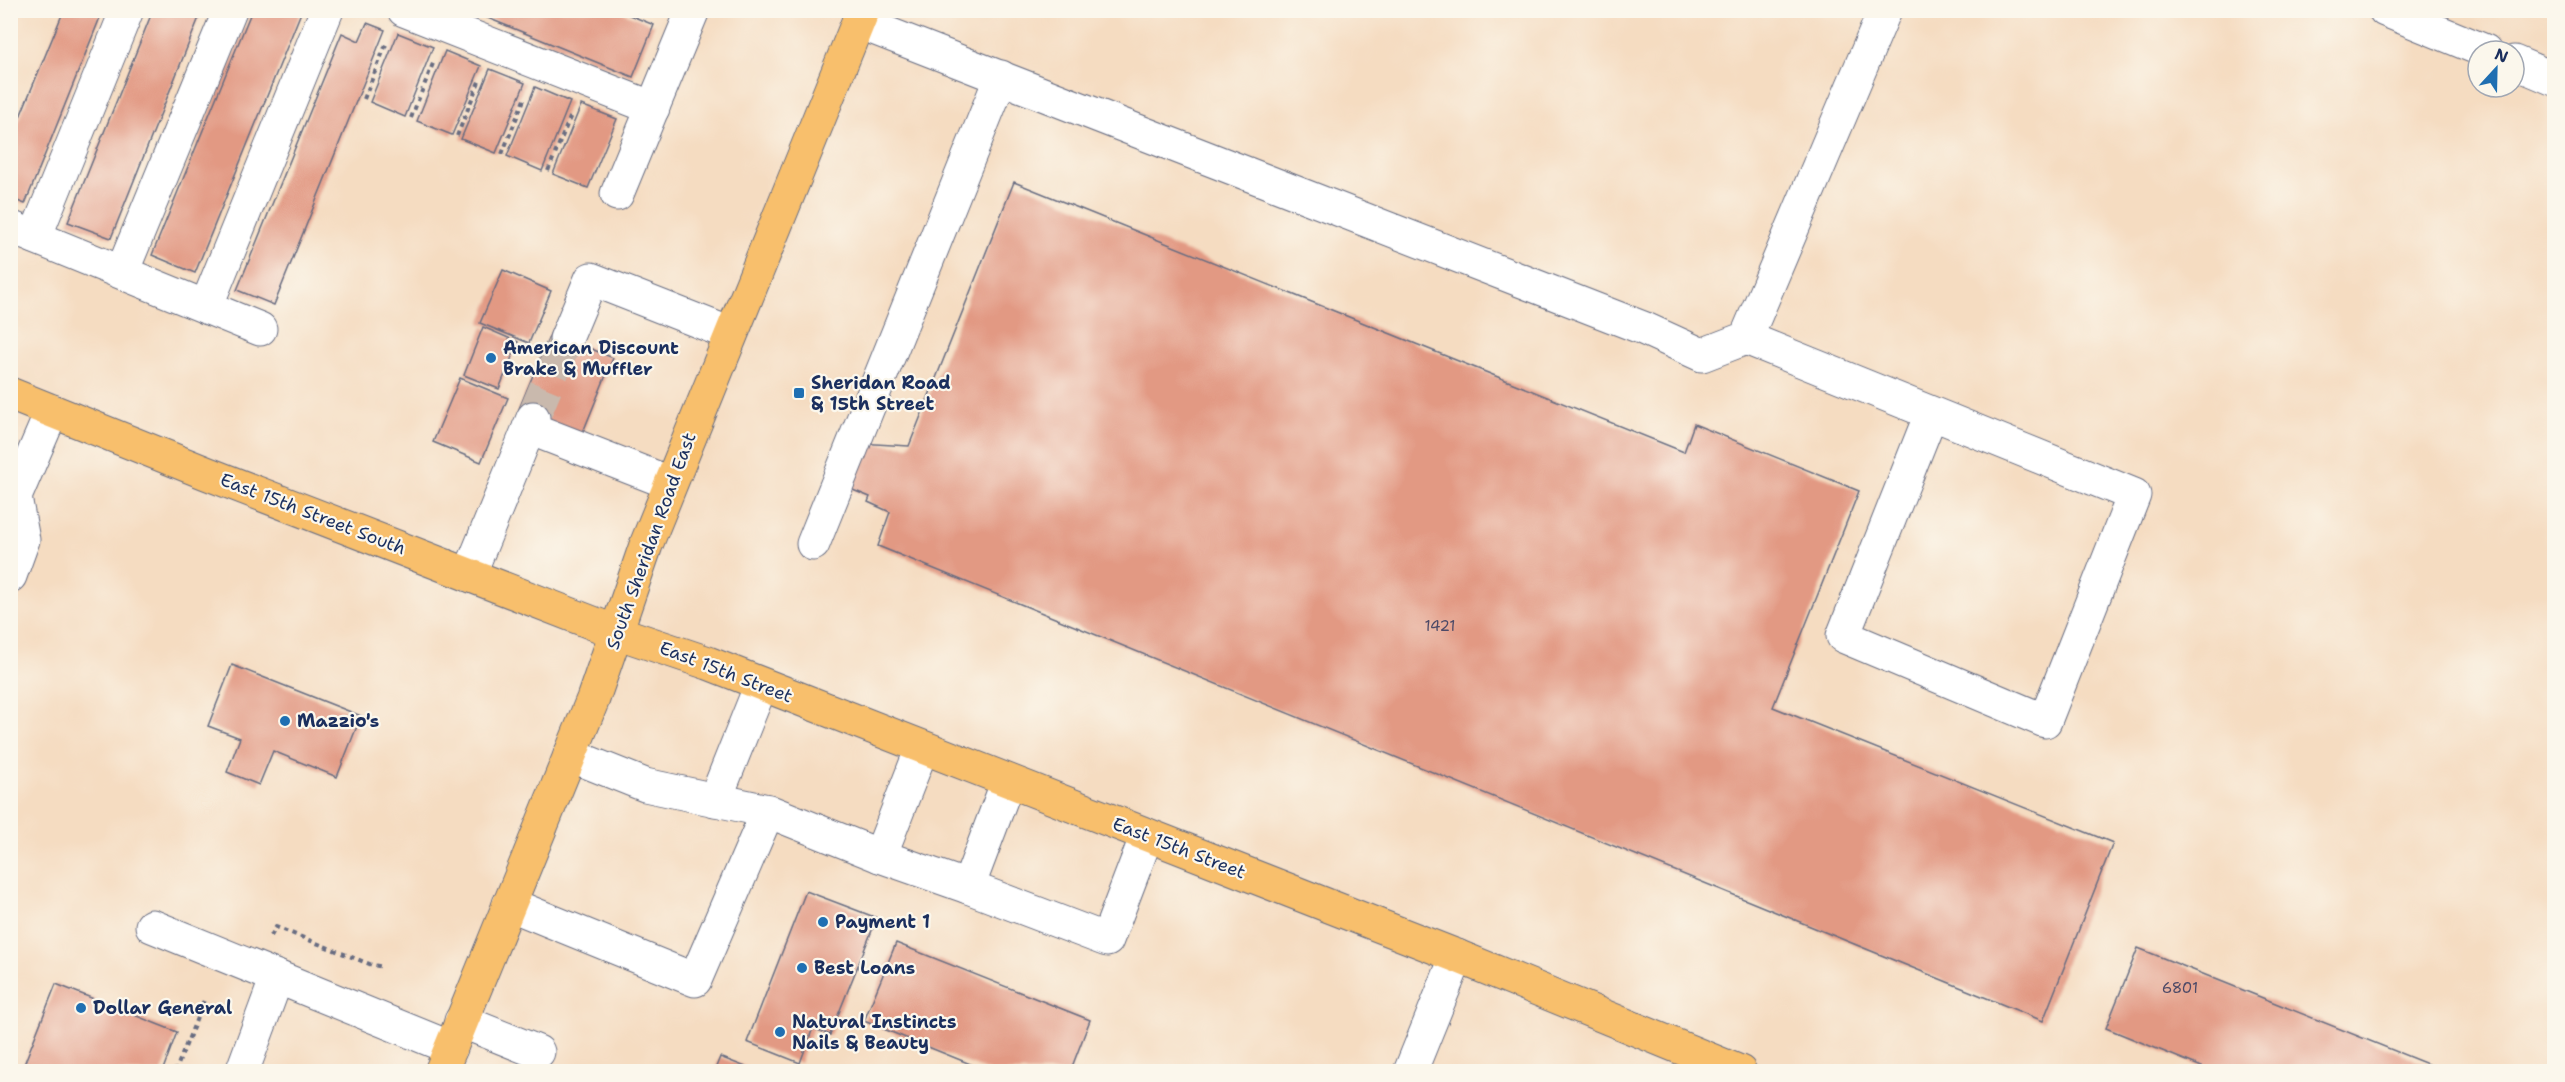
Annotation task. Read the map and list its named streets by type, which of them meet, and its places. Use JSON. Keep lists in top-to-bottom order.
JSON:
{
  "streets": {
    "main road": ["East 15th Street South", "South Sheridan Road East", "East 15th Street"]
  },
  "crossings": [
    ["East 15th Street South", "South Sheridan Road East"],
    ["East 15th Street South", "East 15th Street"],
    ["South Sheridan Road East", "East 15th Street"]
  ],
  "places": {
    "other": [
      "American Discount Brake & Muffler",
      "Mazzio's",
      "Payment 1",
      "Best Loans",
      "Dollar General",
      "Natural Instincts Nails & Beauty"
    ],
    "transit": ["Sheridan Road & 15th Street"]
  },
  "house_numbers": ["1421", "6801"],
  "north": "top"
}
